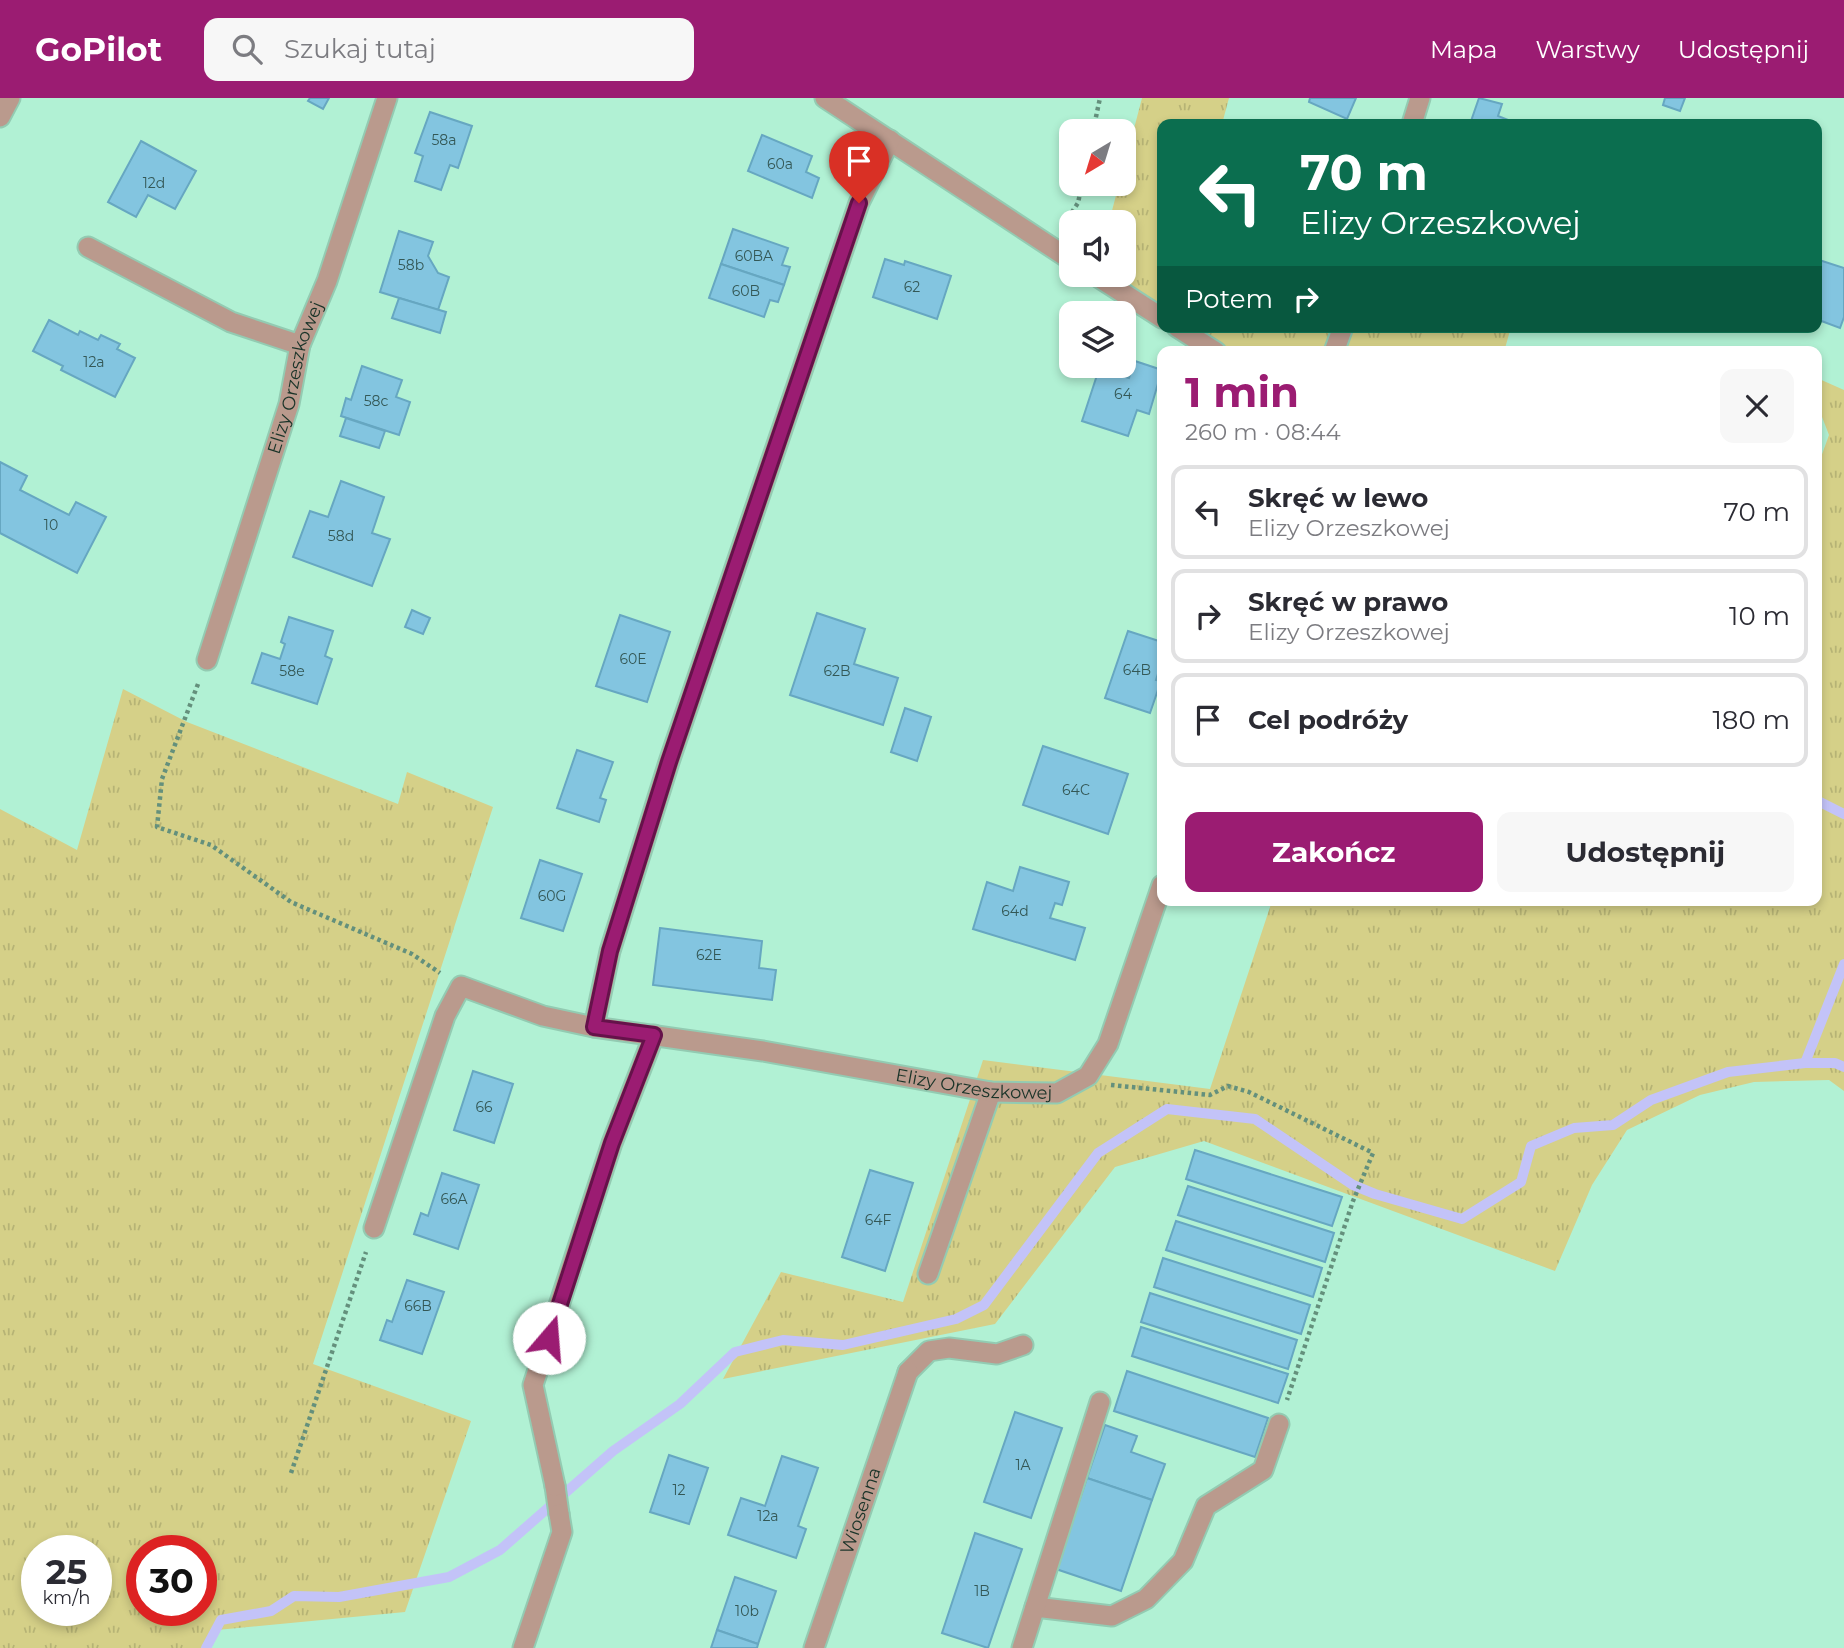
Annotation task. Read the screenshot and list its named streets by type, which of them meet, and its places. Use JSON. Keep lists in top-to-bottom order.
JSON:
{
  "streets": {
    "street": ["Elizy Orzeszkowej", "Wiosenna"]
  },
  "house_numbers": [
    "58a",
    "60a",
    "12d",
    "60BA",
    "58b",
    "62",
    "60B",
    "12a",
    "64",
    "58c",
    "10",
    "58d",
    "60E",
    "64B",
    "58e",
    "62B",
    "64C",
    "60G",
    "64d",
    "62E",
    "66",
    "66A",
    "64F",
    "66B",
    "1A",
    "12",
    "12a",
    "1B",
    "10b"
  ],
  "north": "bottom left",
  "page": {
    "header": "GoPilot",
    "search": "Szukaj tutaj",
    "nav": ["Mapa", "Warstwy", "Udostępnij"],
    "turn": ["70 m", "Elizy Orzeszkowej"],
    "then": "Potem",
    "heading": ["1 min", "260 m · 08:44"],
    "list": [
      {
        "name": "Skręć w lewo",
        "note": "Elizy Orzeszkowej",
        "value": "70 m"
      },
      {
        "name": "Skręć w prawo",
        "note": "Elizy Orzeszkowej",
        "value": "10 m"
      },
      {
        "name": "Cel podróży",
        "value": "180 m"
      }
    ],
    "buttons": ["Zakończ", "Udostępnij"],
    "speed": "25 km/h",
    "limit": "30"
  }
}
